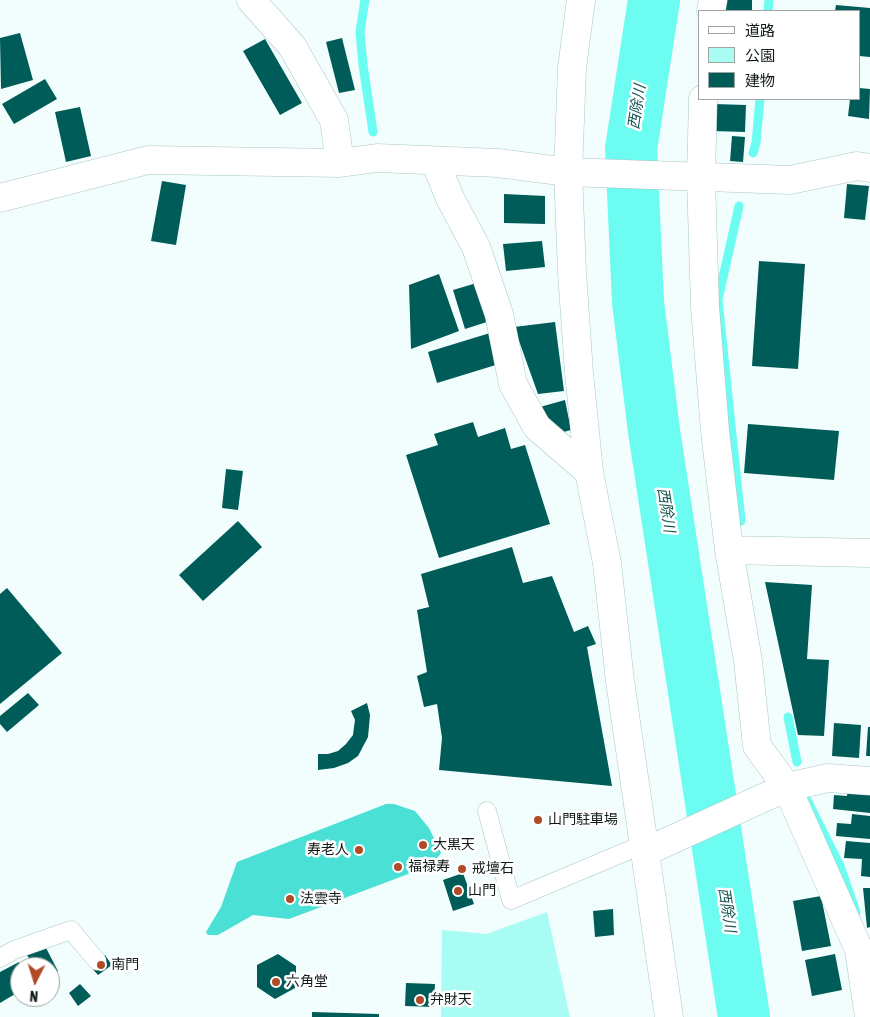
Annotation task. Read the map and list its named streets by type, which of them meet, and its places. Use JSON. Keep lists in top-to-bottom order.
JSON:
{
  "water": ["西除川"],
  "places": [
    "山門駐車場",
    "大黒天",
    "寿老人",
    "福禄寿",
    "戒壇石",
    "山門",
    "法雲寺",
    "南門",
    "六角堂",
    "弁財天"
  ],
  "legend": ["道路", "公園", "建物"],
  "north": "bottom"
}
